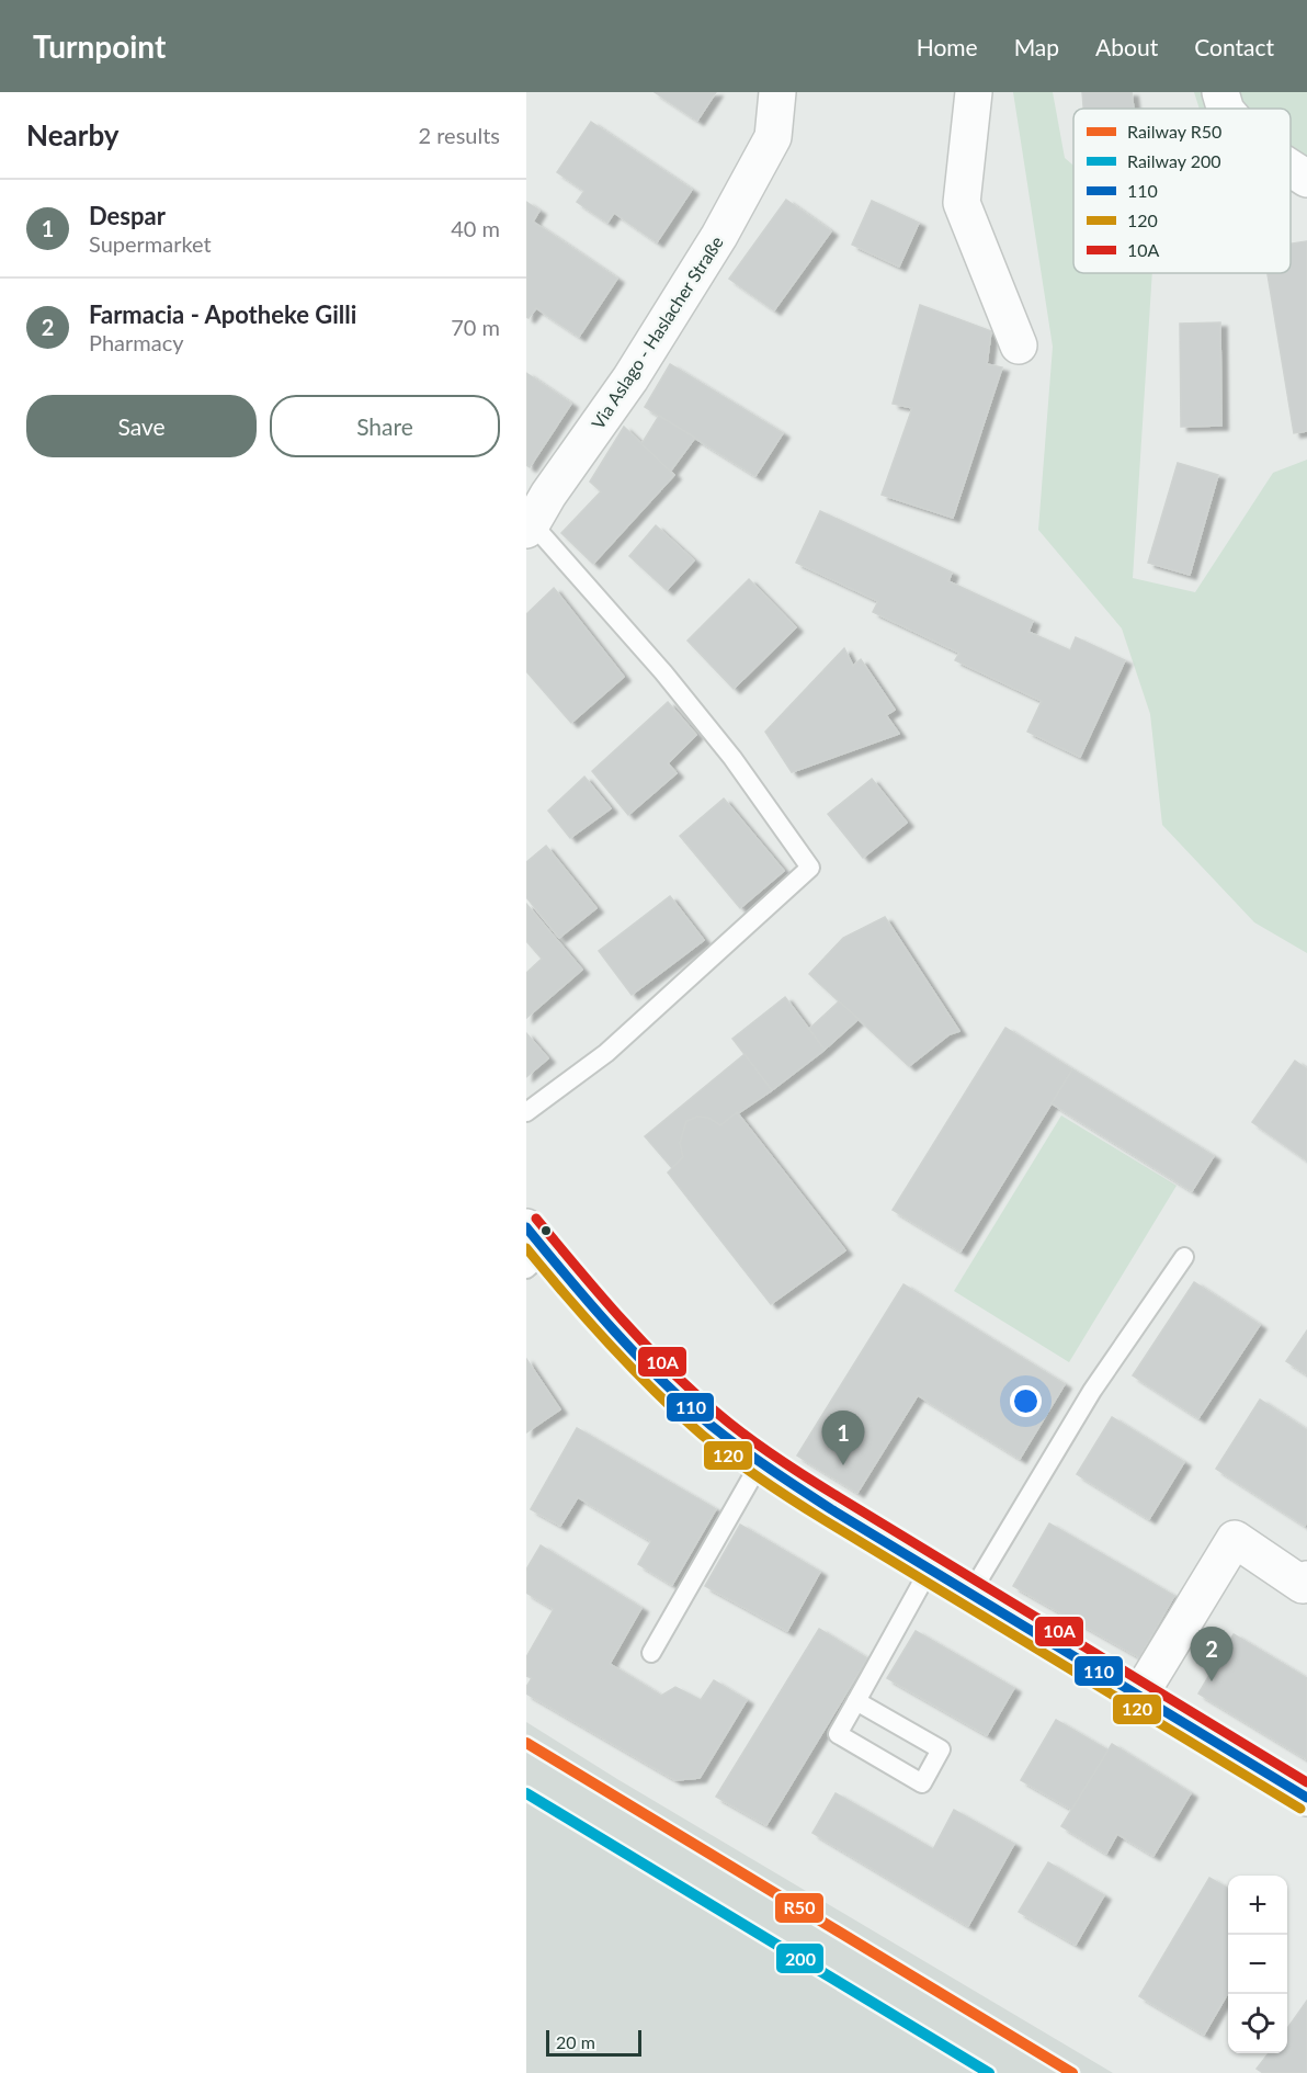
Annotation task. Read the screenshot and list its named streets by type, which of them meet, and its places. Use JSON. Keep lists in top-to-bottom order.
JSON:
{
  "streets": {
    "street": ["Via Aslago - Haslacher Straße"]
  },
  "lines": [
    "transit line 10A",
    "transit line 110",
    "transit line 120",
    "rail line R50",
    "rail line 200"
  ],
  "legend": [
    "Railway R50",
    "Railway 200",
    "110",
    "120",
    "10A"
  ],
  "scale_bar": "20 m",
  "page": {
    "header": "Turnpoint",
    "nav": [
      "Home",
      "Map",
      "About",
      "Contact"
    ],
    "heading": ["Nearby", "2 results"],
    "list": [
      {
        "mark": "1",
        "name": "Despar",
        "note": "Supermarket",
        "value": "40 m"
      },
      {
        "mark": "2",
        "name": "Farmacia - Apotheke Gilli",
        "note": "Pharmacy",
        "value": "70 m"
      }
    ],
    "buttons": ["Save", "Share"],
    "pins": ["1", "2"],
    "map_buttons": ["+", "−"],
    "scale": "20 m"
  }
}
